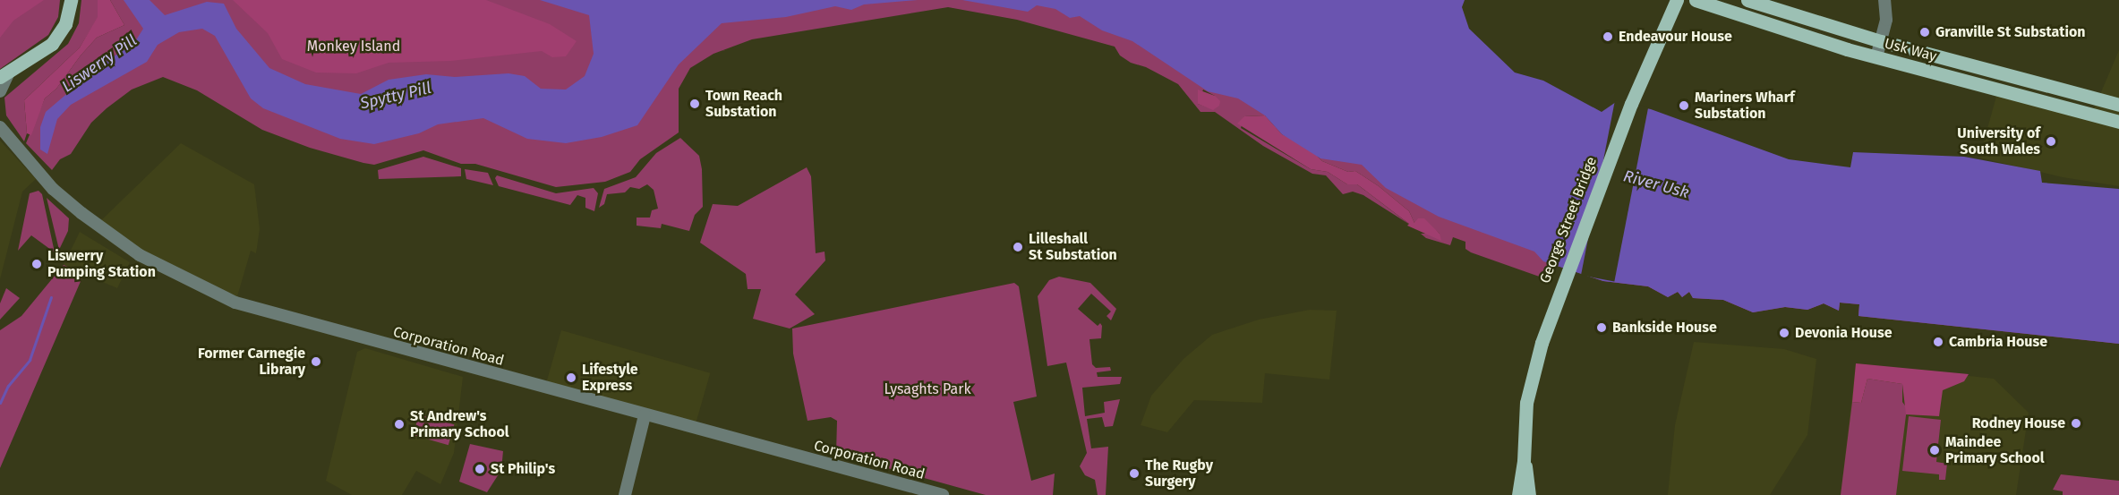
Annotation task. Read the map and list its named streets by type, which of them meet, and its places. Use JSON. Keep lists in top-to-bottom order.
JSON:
{
  "streets": {
    "main road": ["Usk Way", "George Street Bridge"],
    "street": ["Corporation Road"]
  },
  "water": ["Liswerry Pill", "Spytty Pill", "River Usk"],
  "parks": ["Monkey Island", "Lysaghts Park"],
  "places": [
    "Granville St Substation",
    "Endeavour House",
    "Town Reach Substation",
    "Mariners Wharf Substation",
    "University of South Wales",
    "Lilleshall St Substation",
    "Liswerry Pumping Station",
    "Bankside House",
    "Devonia House",
    "Cambria House",
    "Former Carnegie Library",
    "Lifestyle Express",
    "Rodney House",
    "St Andrew's Primary School",
    "Maindee Primary School",
    "St Philip's",
    "The Rugby Surgery"
  ]
}
